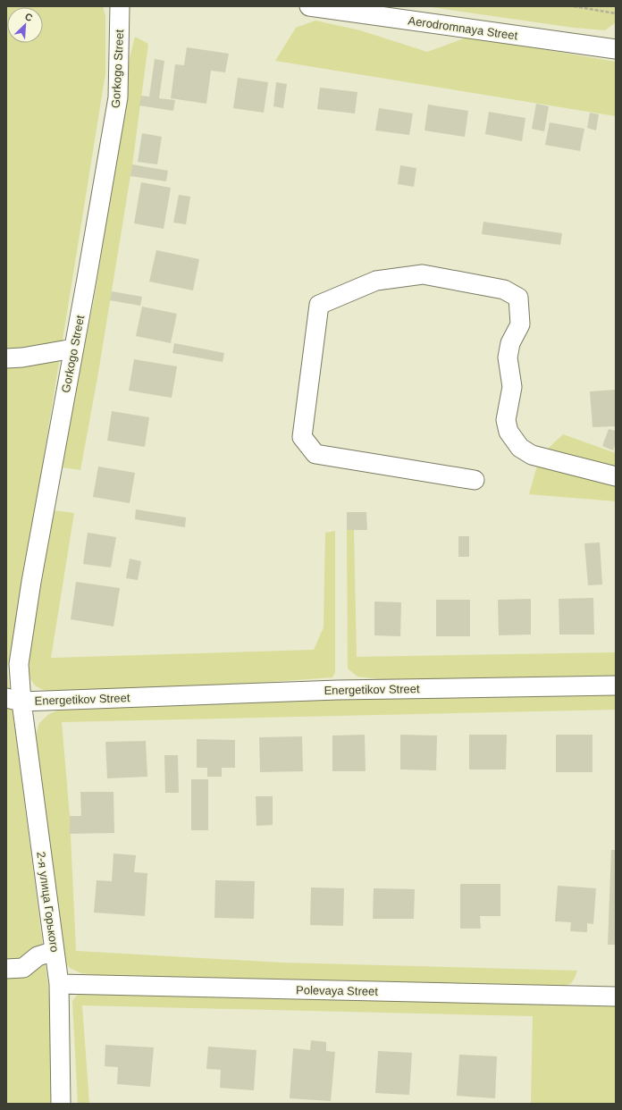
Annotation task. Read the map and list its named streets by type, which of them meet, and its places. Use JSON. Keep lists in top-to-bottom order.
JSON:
{
  "streets": {
    "street": [
      "Aerodromnaya Street",
      "Gorkogo Street",
      "Energetikov Street",
      "2-я улица Горького",
      "Polevaya Street"
    ]
  },
  "crossings": [
    ["Gorkogo Street", "Energetikov Street"],
    ["Gorkogo Street", "2-я улица Горького"],
    ["Energetikov Street", "2-я улица Горького"],
    ["2-я улица Горького", "Polevaya Street"]
  ],
  "north": "top right"
}
